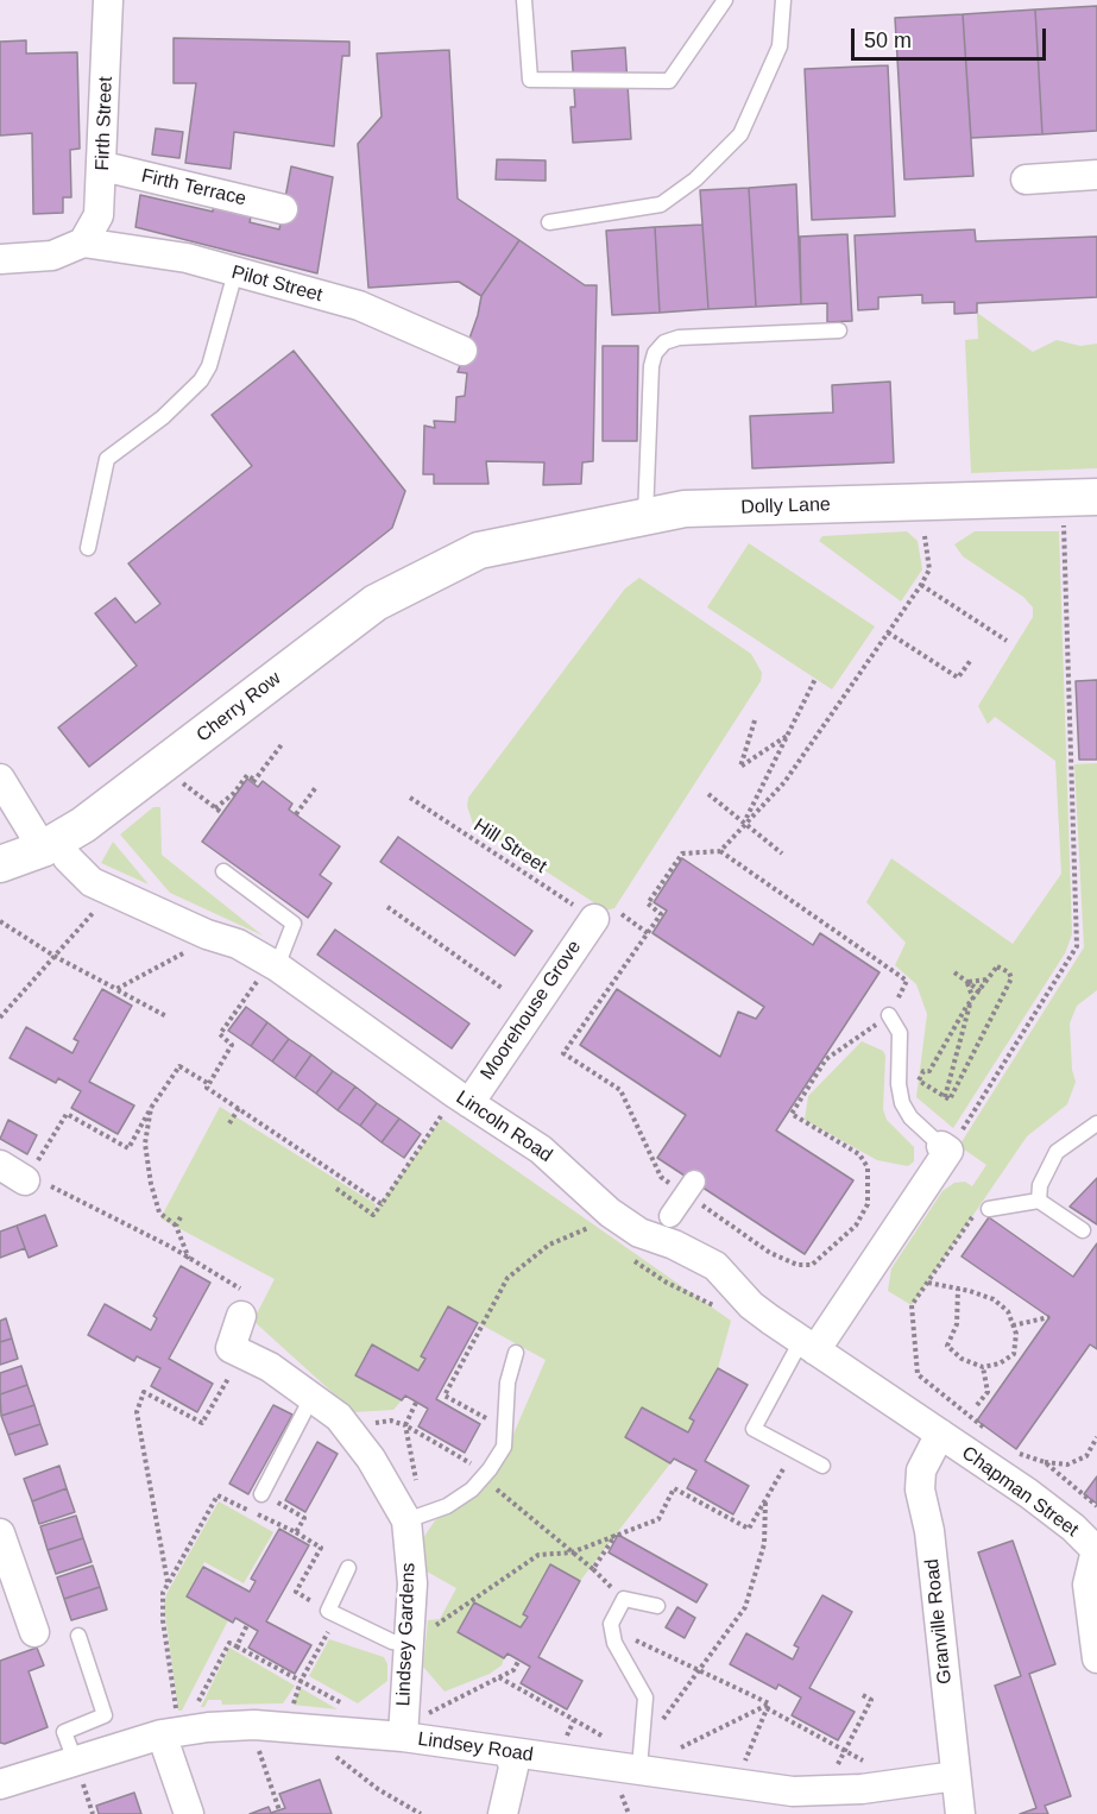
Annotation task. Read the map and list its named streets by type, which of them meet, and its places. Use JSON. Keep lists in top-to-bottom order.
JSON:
{
  "streets": {
    "street": [
      "Firth Street",
      "Firth Terrace",
      "Pilot Street",
      "Dolly Lane",
      "Cherry Row",
      "Moorehouse Grove",
      "Lincoln Road",
      "Chapman Street",
      "Granville Road",
      "Lindsey Gardens",
      "Lindsey Road"
    ],
    "path": ["Hill Street"]
  },
  "crossings": [
    ["Firth Street", "Firth Terrace"],
    ["Firth Street", "Pilot Street"],
    ["Dolly Lane", "Cherry Row"],
    ["Cherry Row", "Lincoln Road"],
    ["Hill Street", "Moorehouse Grove"],
    ["Moorehouse Grove", "Lincoln Road"],
    ["Lincoln Road", "Chapman Street"],
    ["Lincoln Road", "Granville Road"],
    ["Chapman Street", "Granville Road"],
    ["Granville Road", "Lindsey Road"],
    ["Lindsey Gardens", "Lindsey Road"]
  ],
  "scale_bar": "50 m"
}
